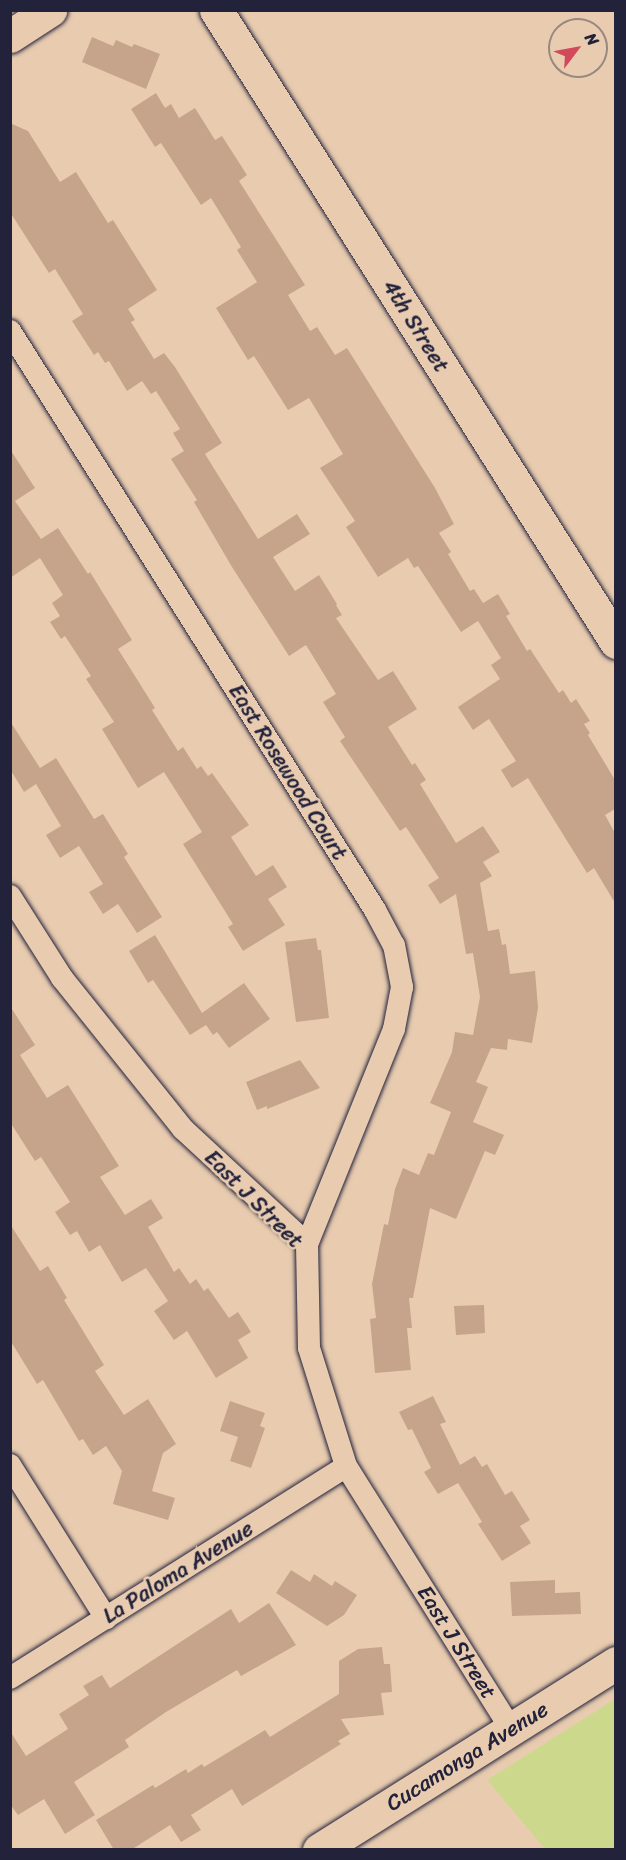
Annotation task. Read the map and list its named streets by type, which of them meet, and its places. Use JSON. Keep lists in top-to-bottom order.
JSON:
{
  "streets": {
    "main road": ["4th Street", "Cucamonga Avenue"],
    "street": ["East Rosewood Court", "East J Street", "La Paloma Avenue"]
  },
  "crossings": [
    ["East Rosewood Court", "East J Street"],
    ["East J Street", "La Paloma Avenue"],
    ["East J Street", "Cucamonga Avenue"]
  ],
  "north": "top right"
}
